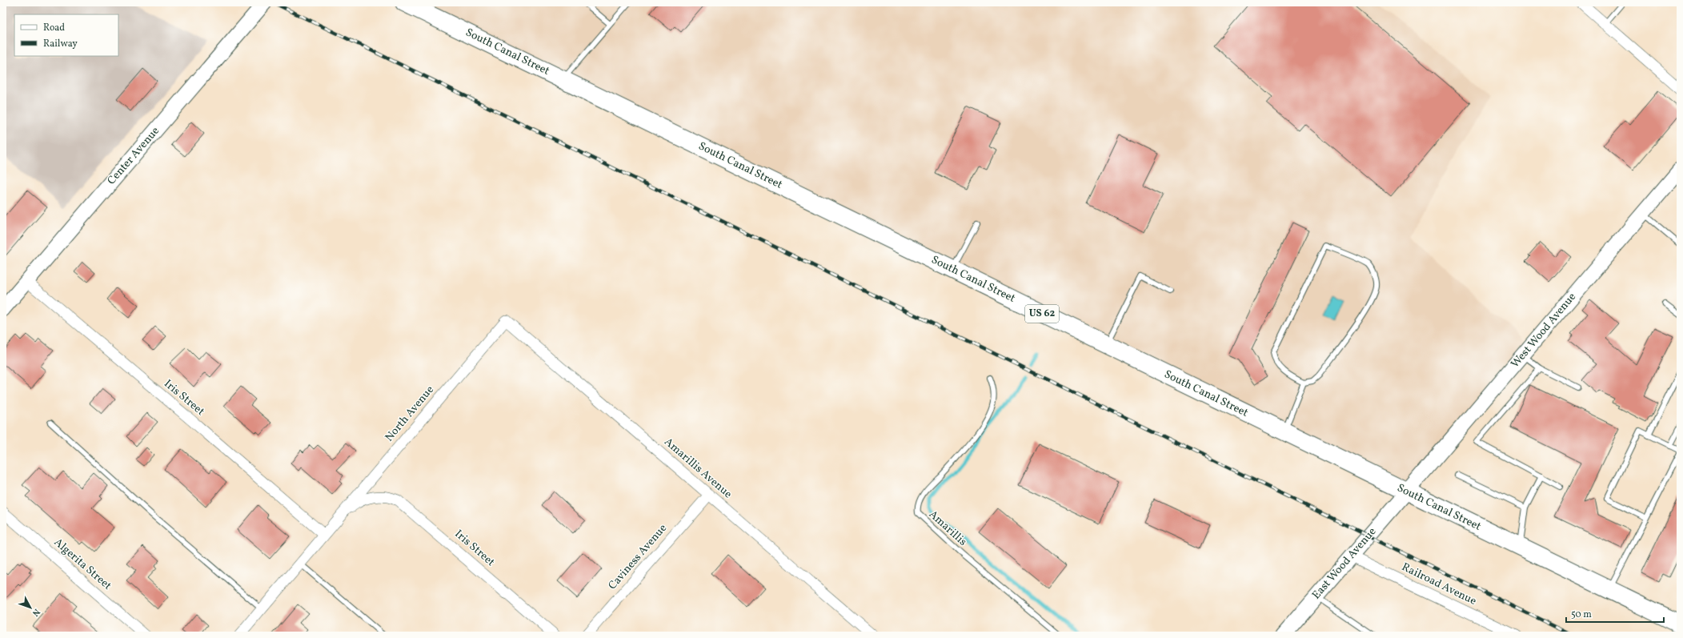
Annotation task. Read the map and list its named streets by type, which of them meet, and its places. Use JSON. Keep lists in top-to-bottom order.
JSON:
{
  "streets": {
    "highway": ["South Canal Street", "US 62"],
    "street": [
      "Center Avenue",
      "West Wood Avenue",
      "Iris Street",
      "North Avenue",
      "Amarillis Avenue",
      "Caviness Avenue",
      "East Wood Avenue",
      "Algerita Street",
      "Railroad Avenue"
    ],
    "lane": ["Amarillis"]
  },
  "crossings": [
    ["South Canal Street", "West Wood Avenue"],
    ["South Canal Street", "East Wood Avenue"],
    ["Center Avenue", "Iris Street"],
    ["West Wood Avenue", "East Wood Avenue"],
    ["Iris Street", "North Avenue"],
    ["North Avenue", "Amarillis Avenue"],
    ["Amarillis Avenue", "Caviness Avenue"],
    ["East Wood Avenue", "Railroad Avenue"]
  ],
  "legend": ["Road", "Railway"],
  "scale_bar": "50 m",
  "north": "bottom right"
}
